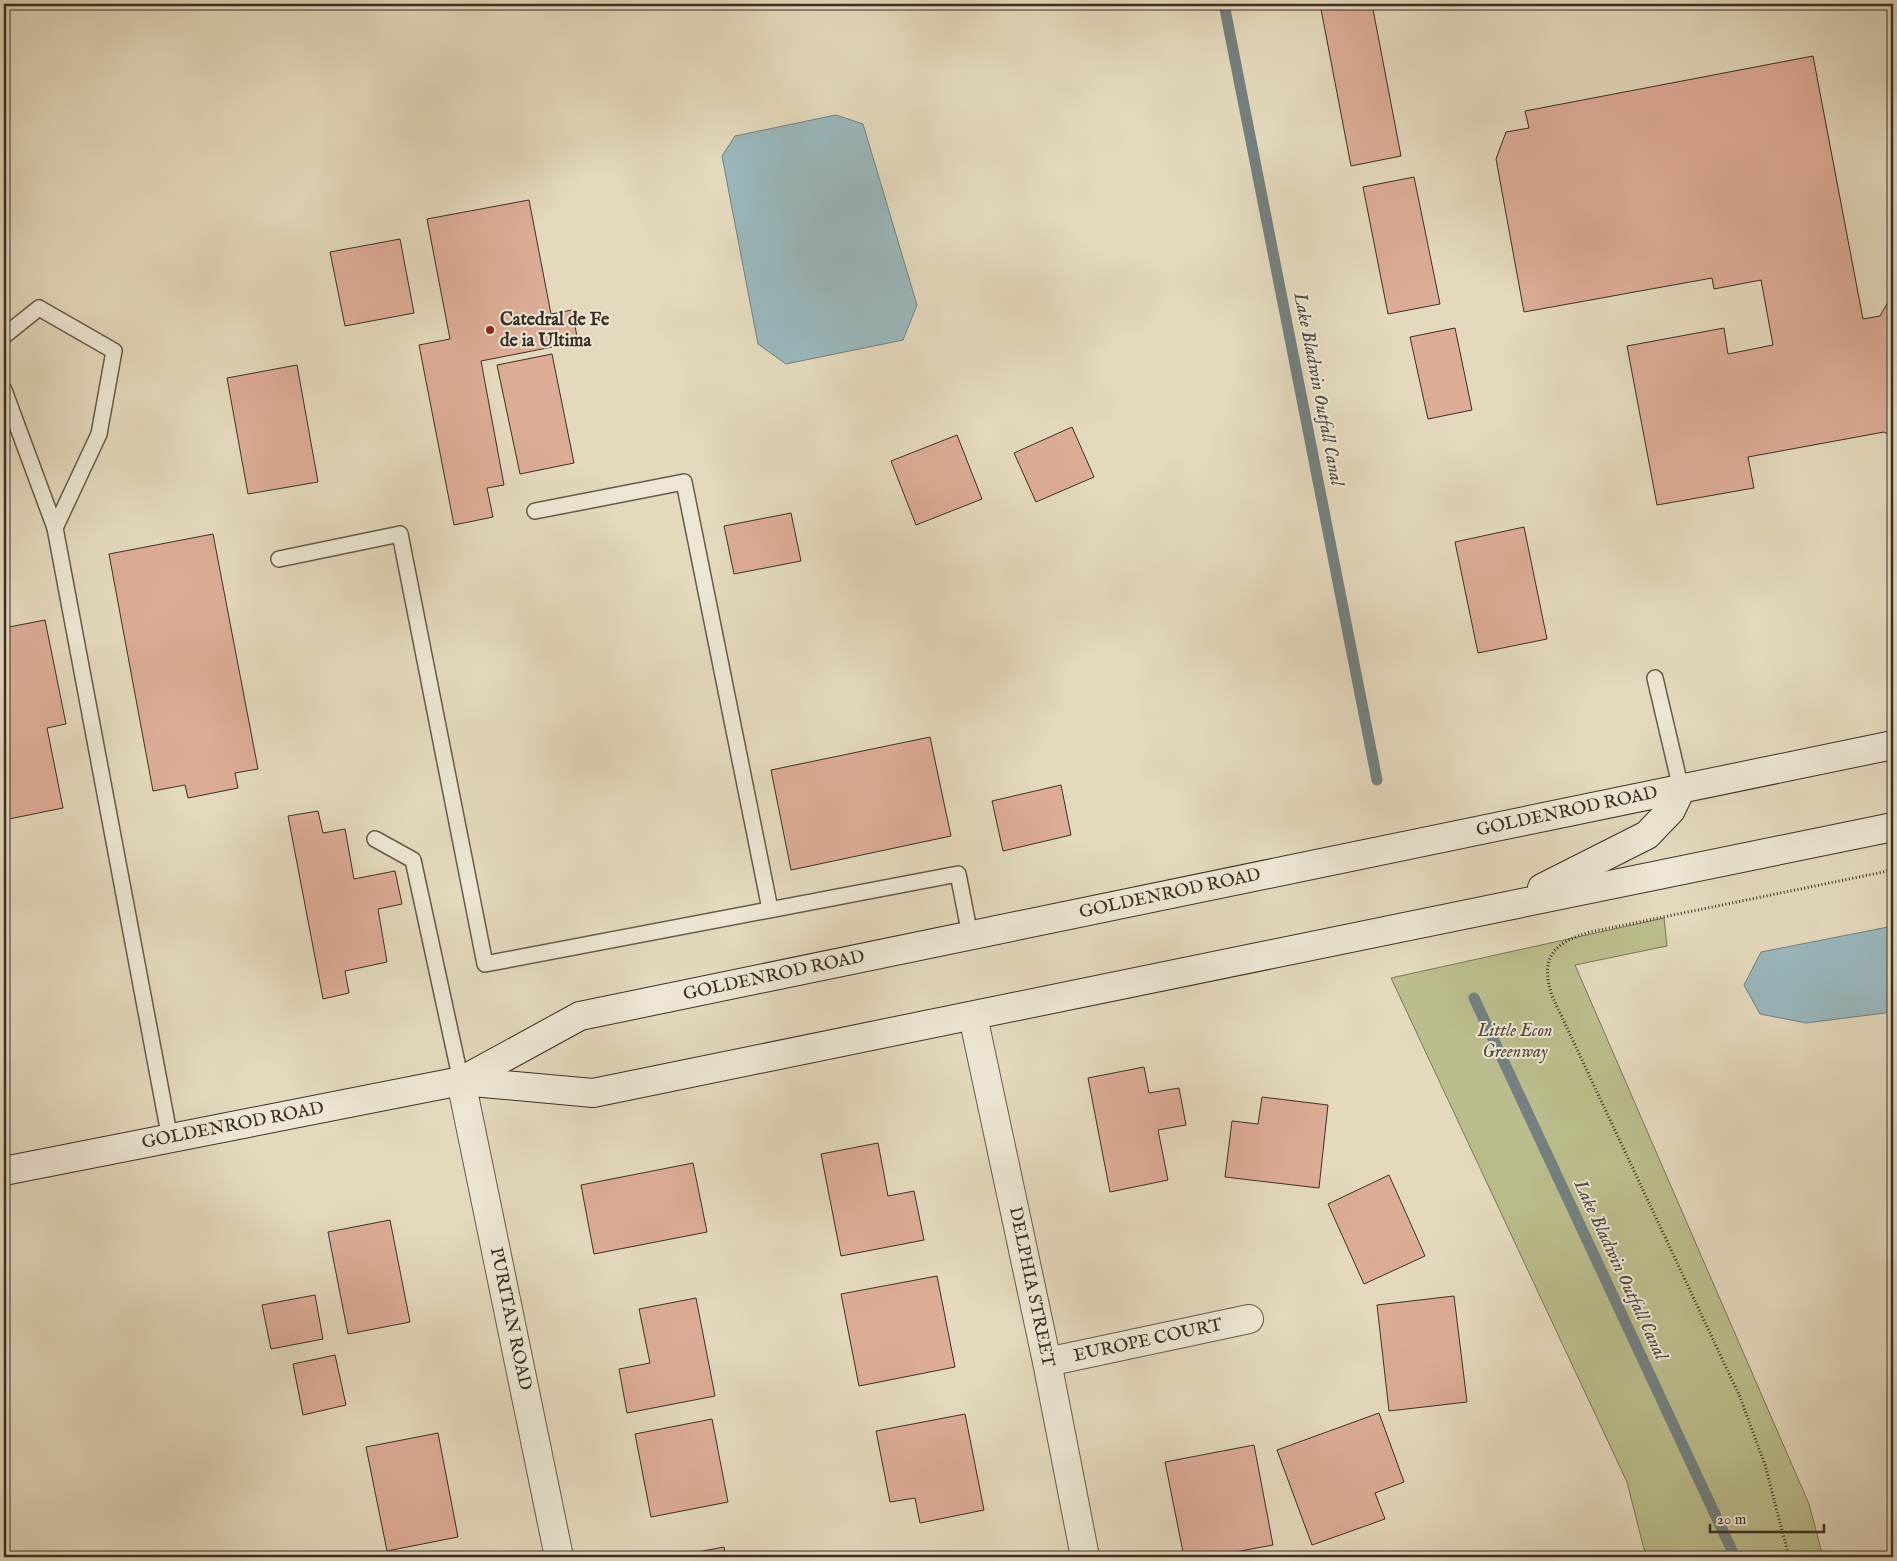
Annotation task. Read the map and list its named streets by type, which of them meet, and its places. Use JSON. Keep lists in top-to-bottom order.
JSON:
{
  "streets": {
    "main road": [
      "GOLDENROD ROAD",
      "DELPHIA STREET",
      "PURITAN ROAD",
      "EUROPE COURT"
    ]
  },
  "crossings": [
    ["GOLDENROD ROAD", "DELPHIA STREET"],
    ["GOLDENROD ROAD", "PURITAN ROAD"],
    ["DELPHIA STREET", "EUROPE COURT"]
  ],
  "water": ["Lake Bladwin Outfall Canal"],
  "parks": ["Little Econ Greenway"],
  "places": ["Catedral de Fe de ia Ultima"],
  "scale_bar": "20 m"
}
